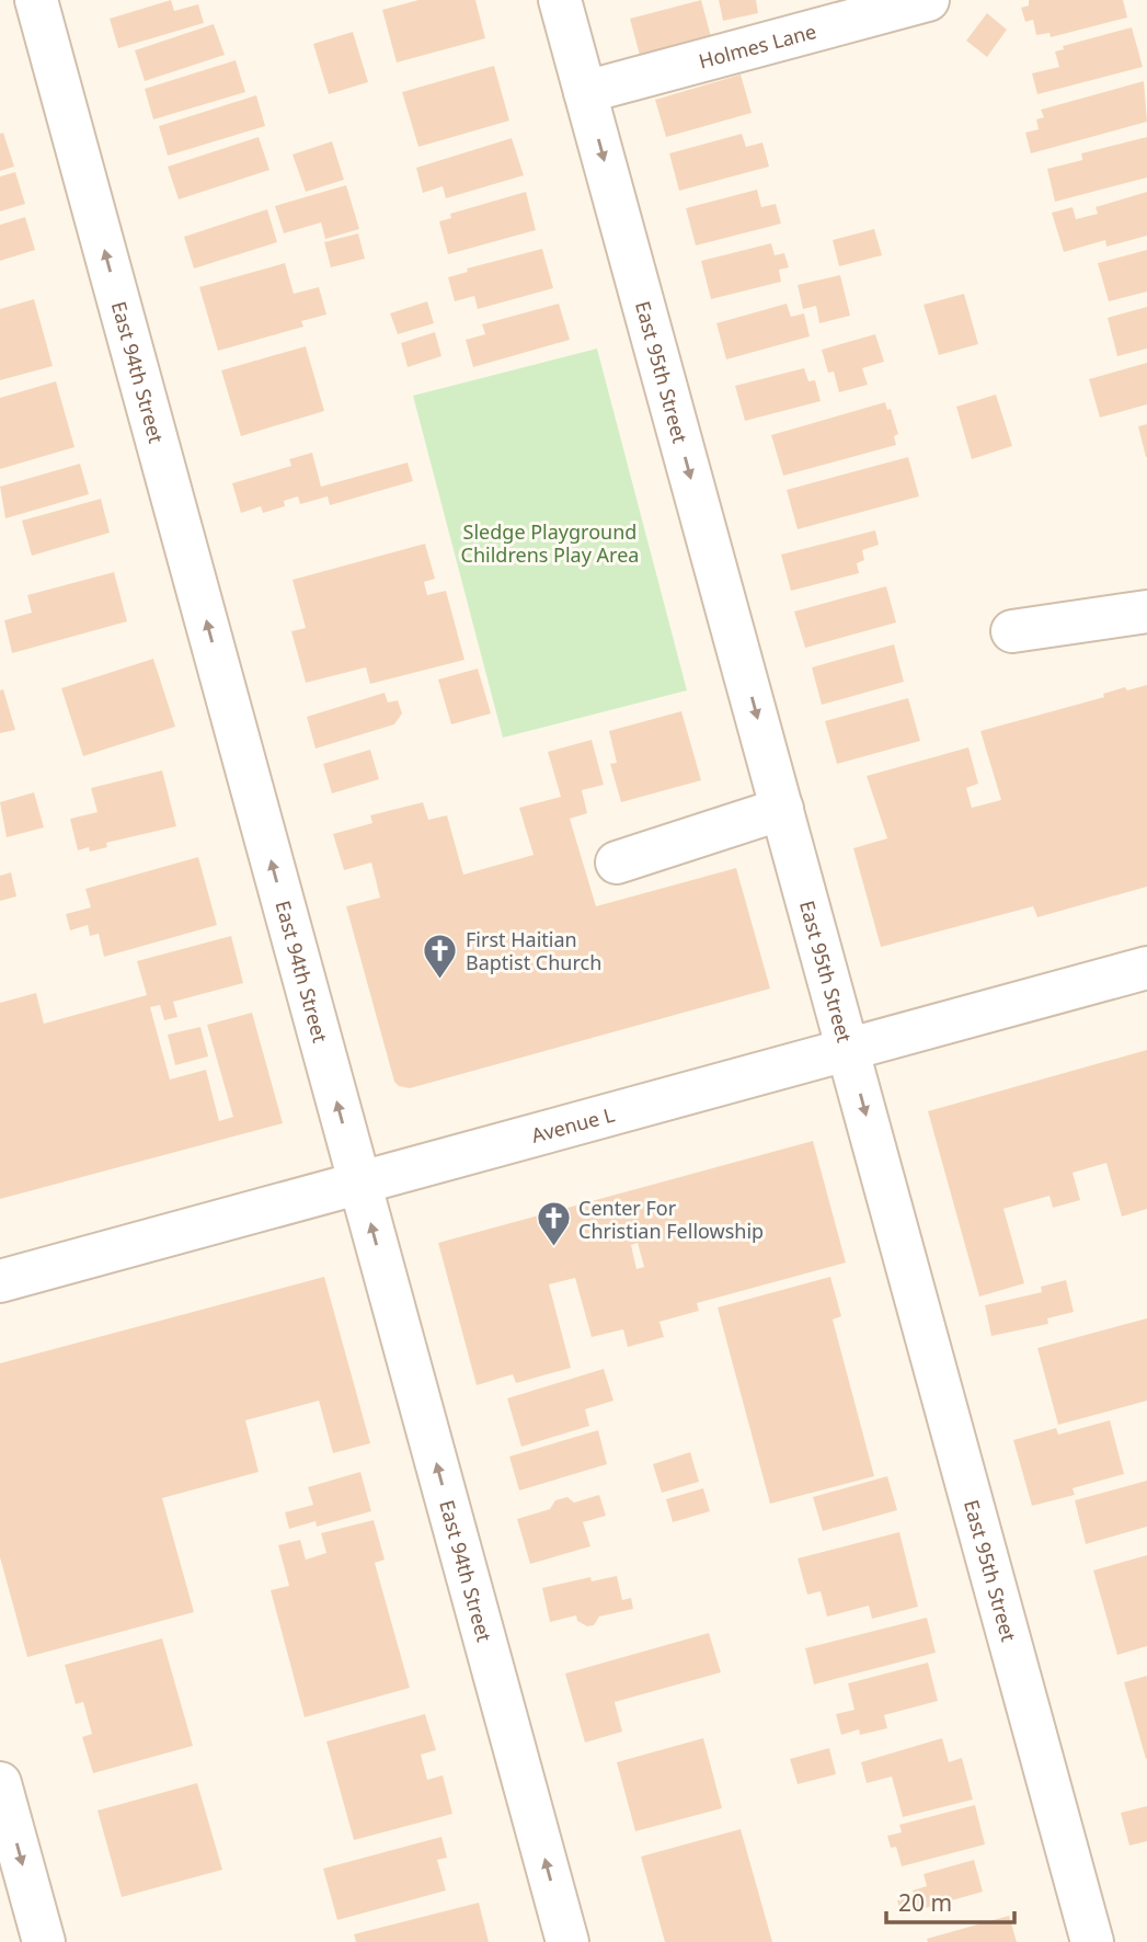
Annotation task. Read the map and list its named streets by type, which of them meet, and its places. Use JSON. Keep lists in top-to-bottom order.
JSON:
{
  "streets": {
    "street": [
      "Holmes Lane",
      "East 94th Street",
      "East 95th Street",
      "Avenue L"
    ]
  },
  "crossings": [
    ["Holmes Lane", "East 95th Street"],
    ["East 94th Street", "Avenue L"],
    ["East 95th Street", "Avenue L"]
  ],
  "one_way": ["East 94th Street", "East 95th Street"],
  "parks": ["Sledge Playground Childrens Play Area"],
  "places": {
    "church": ["First Haitian Baptist Church", "Center For Christian Fellowship"]
  },
  "scale_bar": "20 m"
}
